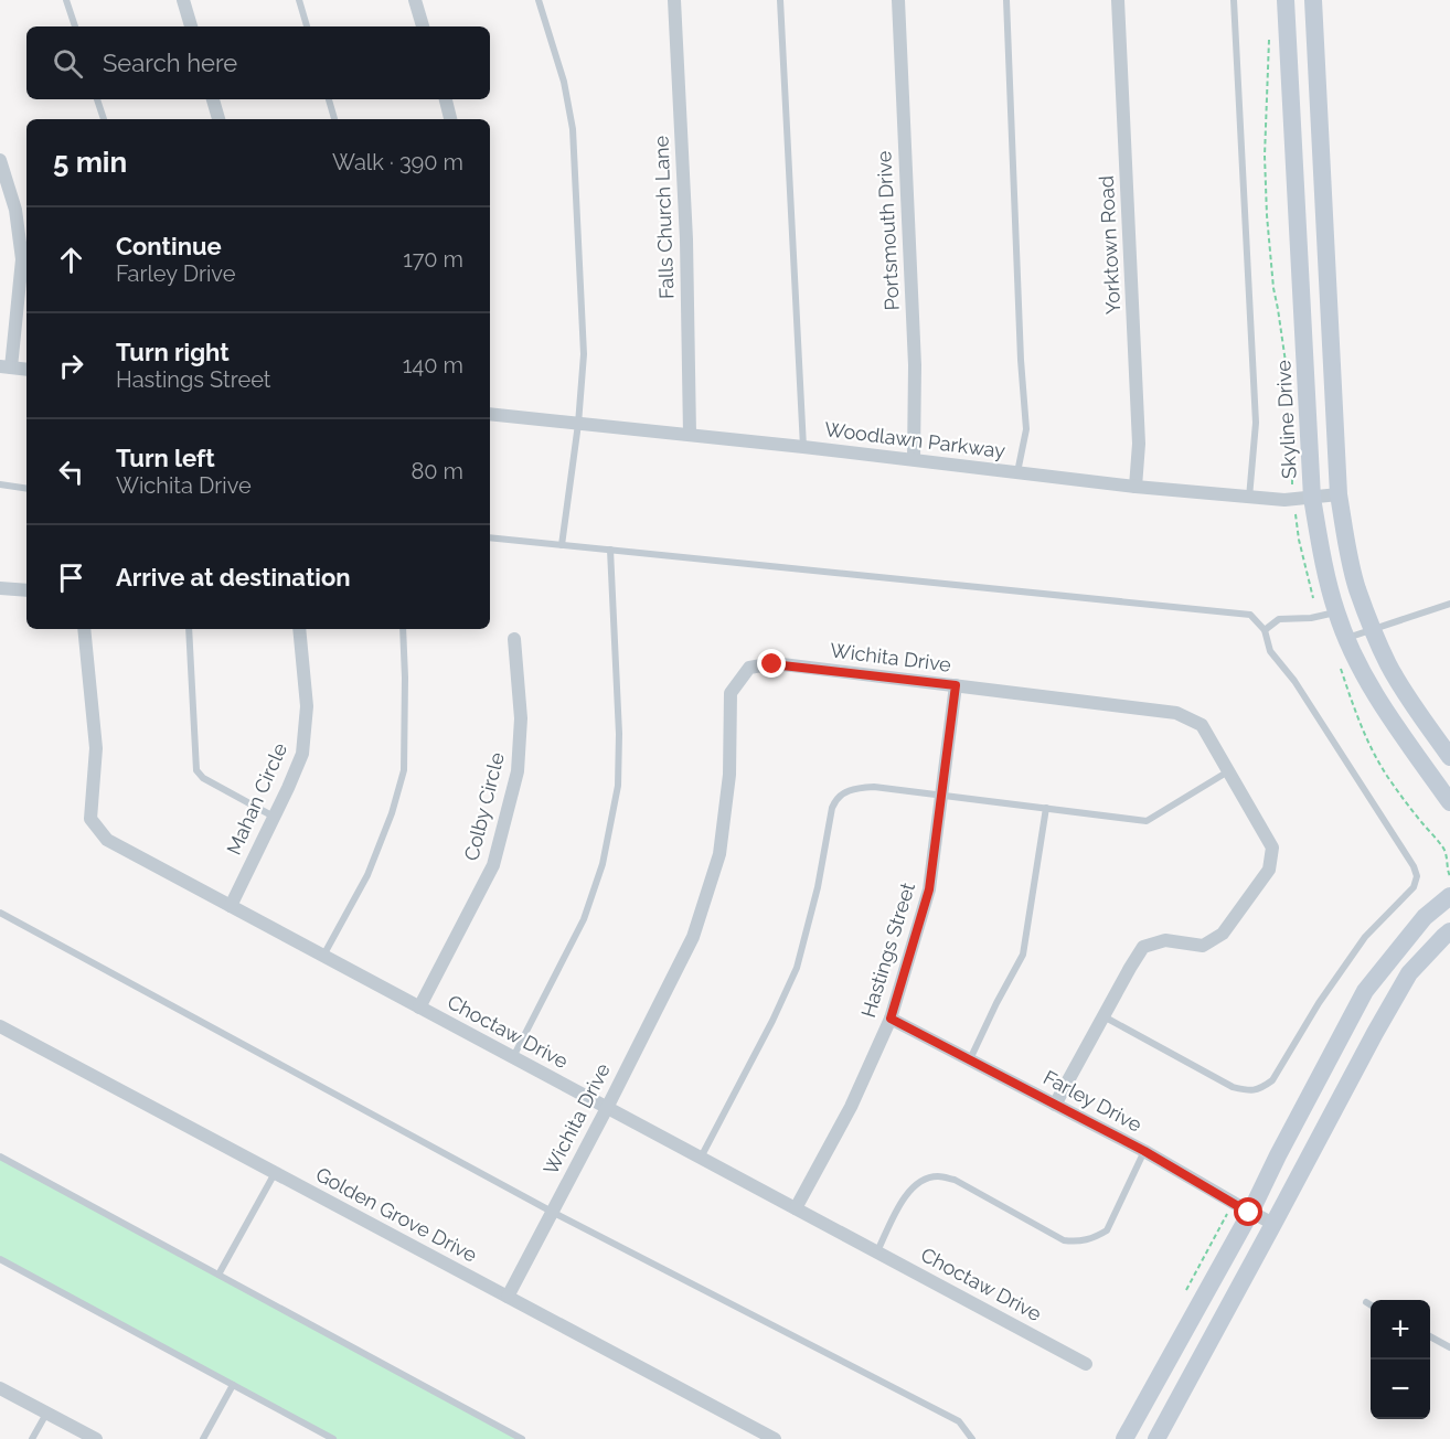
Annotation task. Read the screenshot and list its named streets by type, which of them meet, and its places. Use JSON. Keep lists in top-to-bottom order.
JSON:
{
  "streets": {
    "main road": ["Skyline Drive"],
    "street": [
      "Falls Church Lane",
      "Portsmouth Drive",
      "Yorktown Road",
      "Woodlawn Parkway",
      "Wichita Drive",
      "Mahan Circle",
      "Colby Circle",
      "Hastings Street",
      "Choctaw Drive",
      "Farley Drive",
      "Golden Grove Drive"
    ]
  },
  "crossings": [
    ["Falls Church Lane", "Woodlawn Parkway"],
    ["Portsmouth Drive", "Woodlawn Parkway"],
    ["Yorktown Road", "Woodlawn Parkway"],
    ["Skyline Drive", "Woodlawn Parkway"],
    ["Wichita Drive", "Hastings Street"],
    ["Wichita Drive", "Choctaw Drive"],
    ["Wichita Drive", "Farley Drive"],
    ["Wichita Drive", "Golden Grove Drive"],
    ["Mahan Circle", "Choctaw Drive"],
    ["Colby Circle", "Choctaw Drive"],
    ["Hastings Street", "Choctaw Drive"],
    ["Hastings Street", "Farley Drive"]
  ],
  "page": {
    "search": "Search here",
    "heading": ["5 min", "Walk · 390 m"],
    "list": [
      ["Continue", "Farley Drive", "170 m"],
      ["Turn right", "Hastings Street", "140 m"],
      ["Turn left", "Wichita Drive", "80 m"],
      "Arrive at destination"
    ],
    "map_buttons": ["+", "−"]
  }
}
